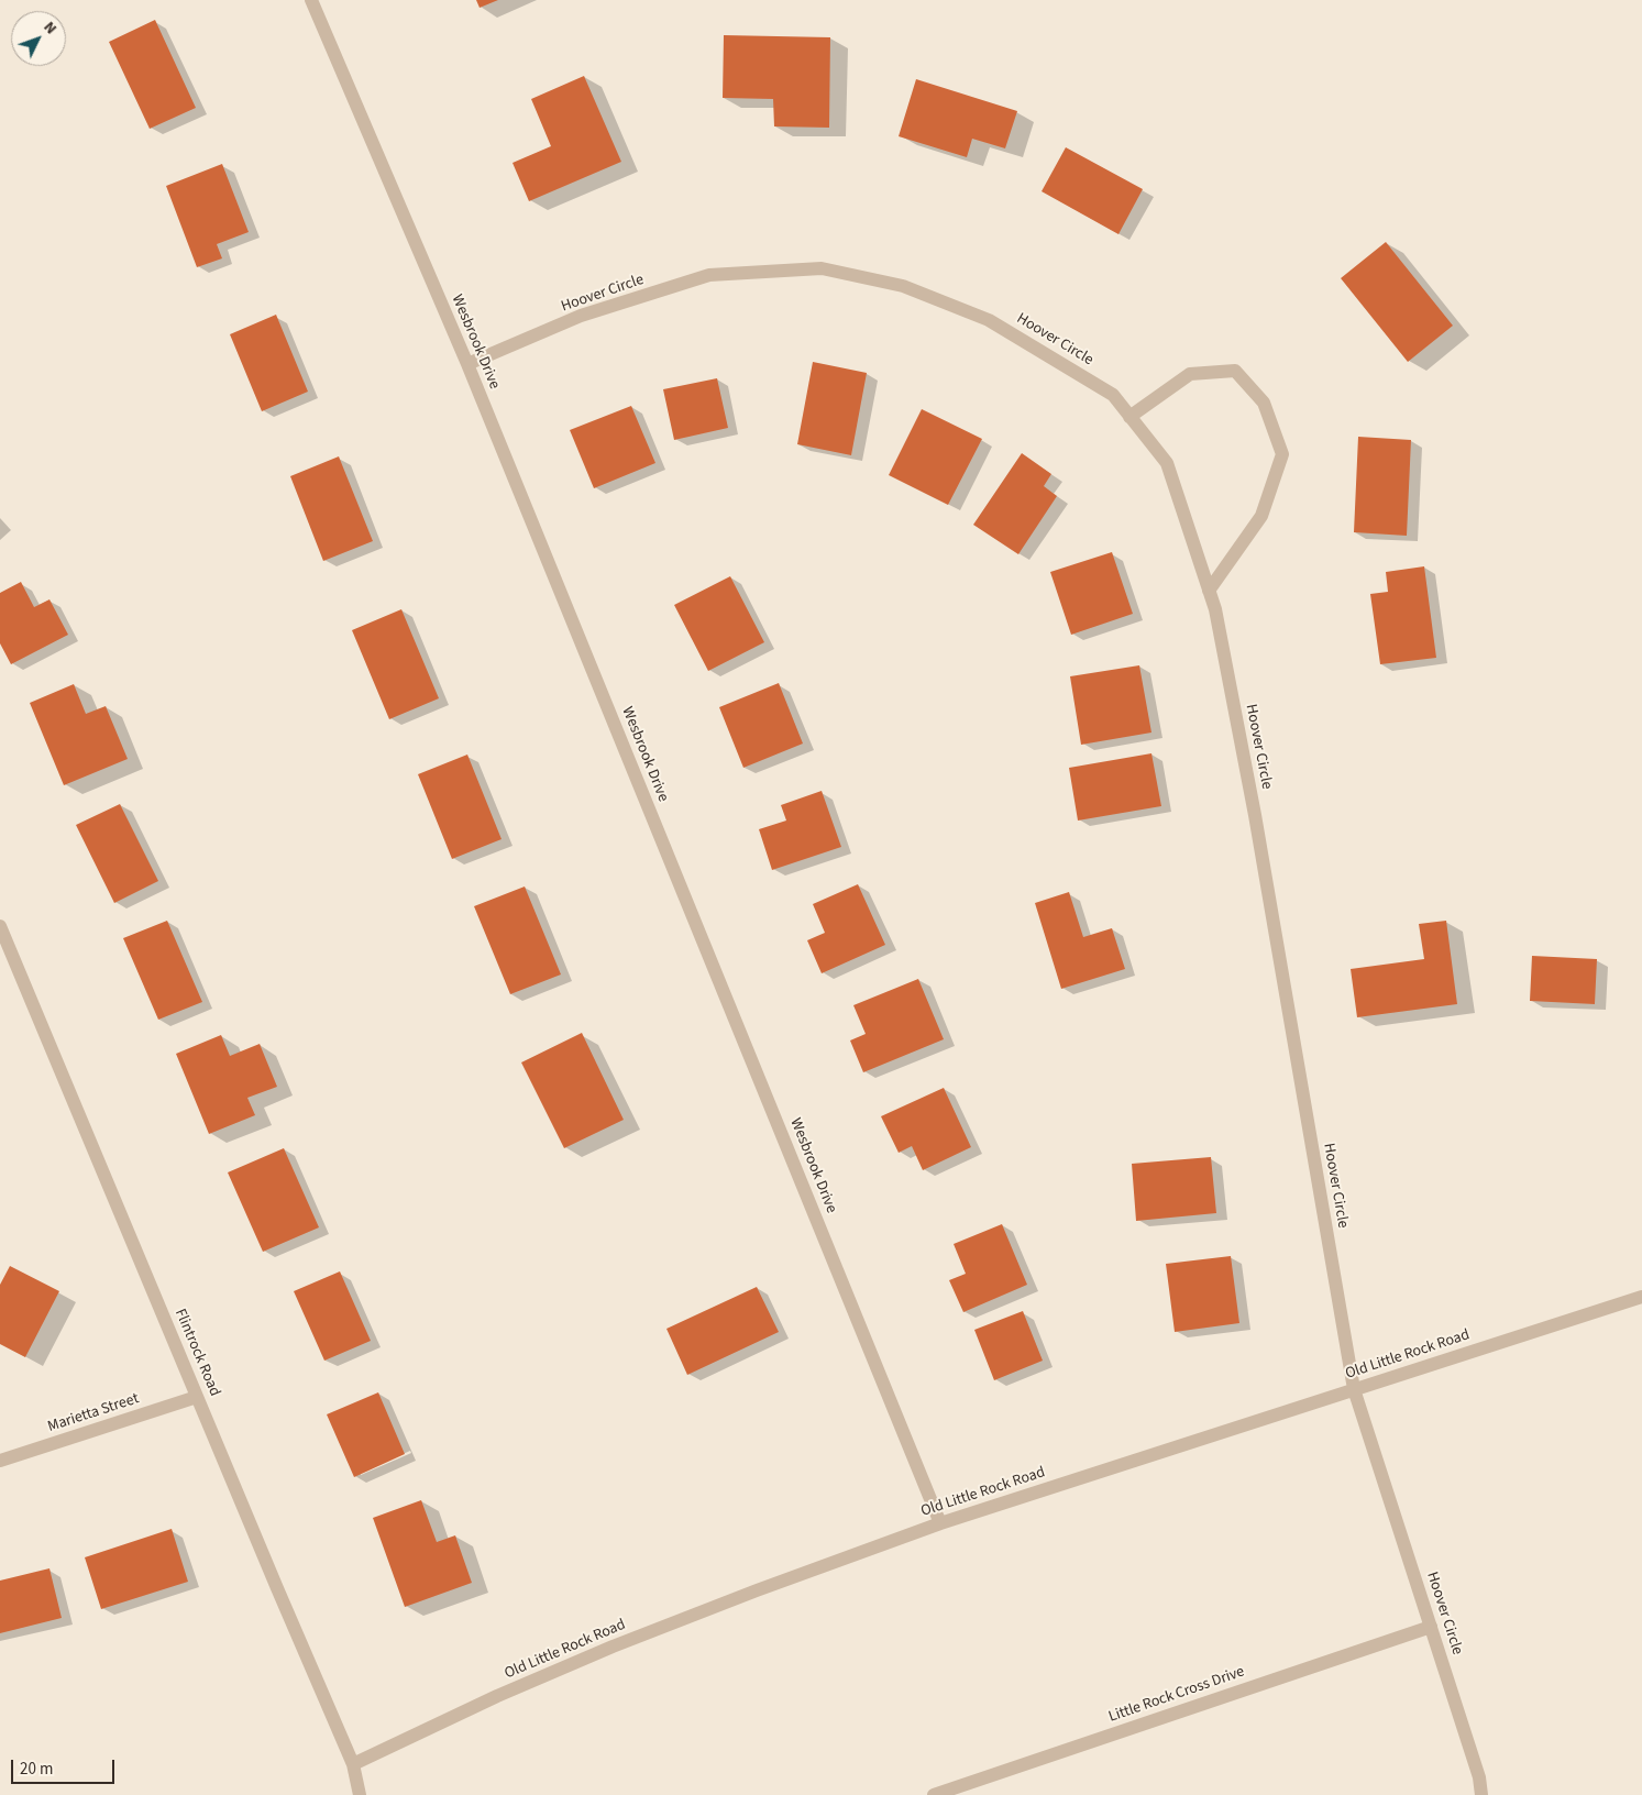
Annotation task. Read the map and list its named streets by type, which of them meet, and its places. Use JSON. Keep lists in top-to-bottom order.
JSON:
{
  "streets": {
    "street": [
      "Hoover Circle",
      "Wesbrook Drive",
      "Flintrock Road",
      "Old Little Rock Road",
      "Marietta Street",
      "Little Rock Cross Drive"
    ]
  },
  "crossings": [
    ["Hoover Circle", "Wesbrook Drive"],
    ["Hoover Circle", "Old Little Rock Road"],
    ["Hoover Circle", "Little Rock Cross Drive"],
    ["Wesbrook Drive", "Old Little Rock Road"],
    ["Flintrock Road", "Old Little Rock Road"],
    ["Flintrock Road", "Marietta Street"]
  ],
  "scale_bar": "20 m",
  "north": "top right"
}
